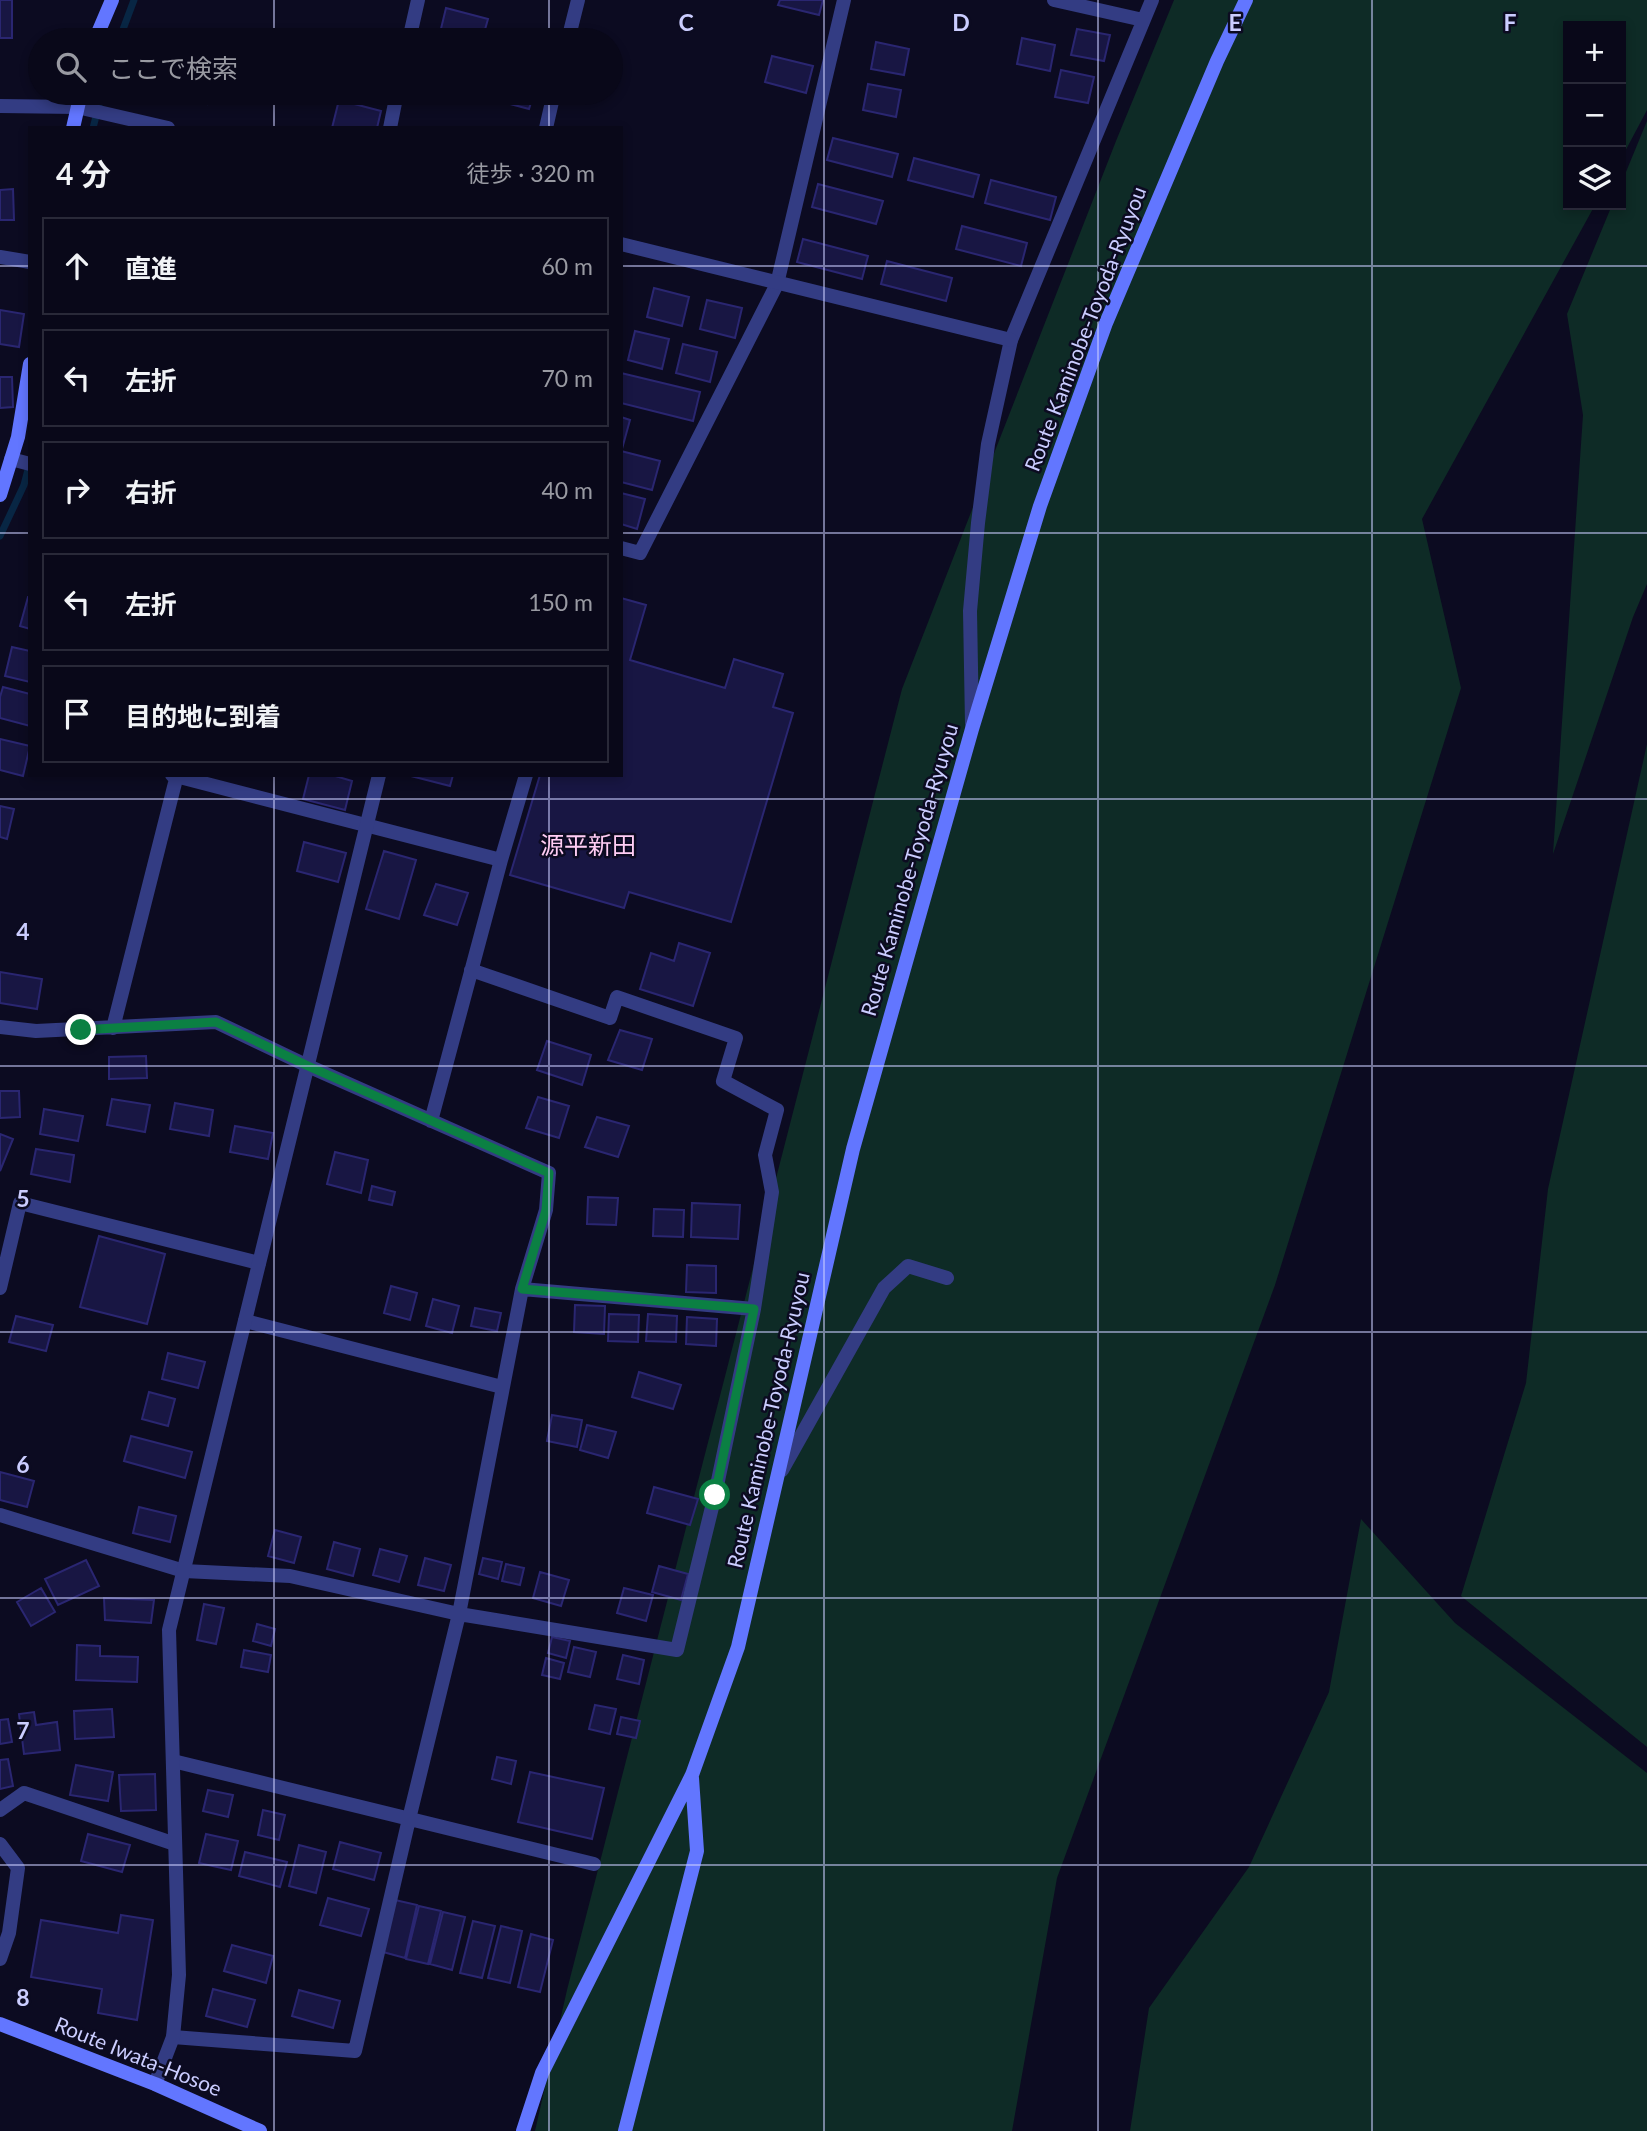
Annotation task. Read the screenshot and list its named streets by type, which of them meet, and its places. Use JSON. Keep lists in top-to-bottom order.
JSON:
{
  "streets": {
    "main road": ["Route Kaminobe-Toyoda-Ryuyou", "Route Iwata-Hosoe"]
  },
  "districts": ["源平新田"],
  "page": {
    "map_buttons": ["+", "−"],
    "search": "ここで検索",
    "heading": ["4 分", "徒歩 · 320 m"],
    "list": [
      ["直進", "60 m"],
      ["左折", "70 m"],
      ["右折", "40 m"],
      ["左折", "150 m"],
      "目的地に到着"
    ]
  },
  "grid": {
    "columns": [
      "C",
      "D",
      "E",
      "F"
    ],
    "rows": [
      "4",
      "5",
      "6",
      "7",
      "8"
    ]
  }
}
